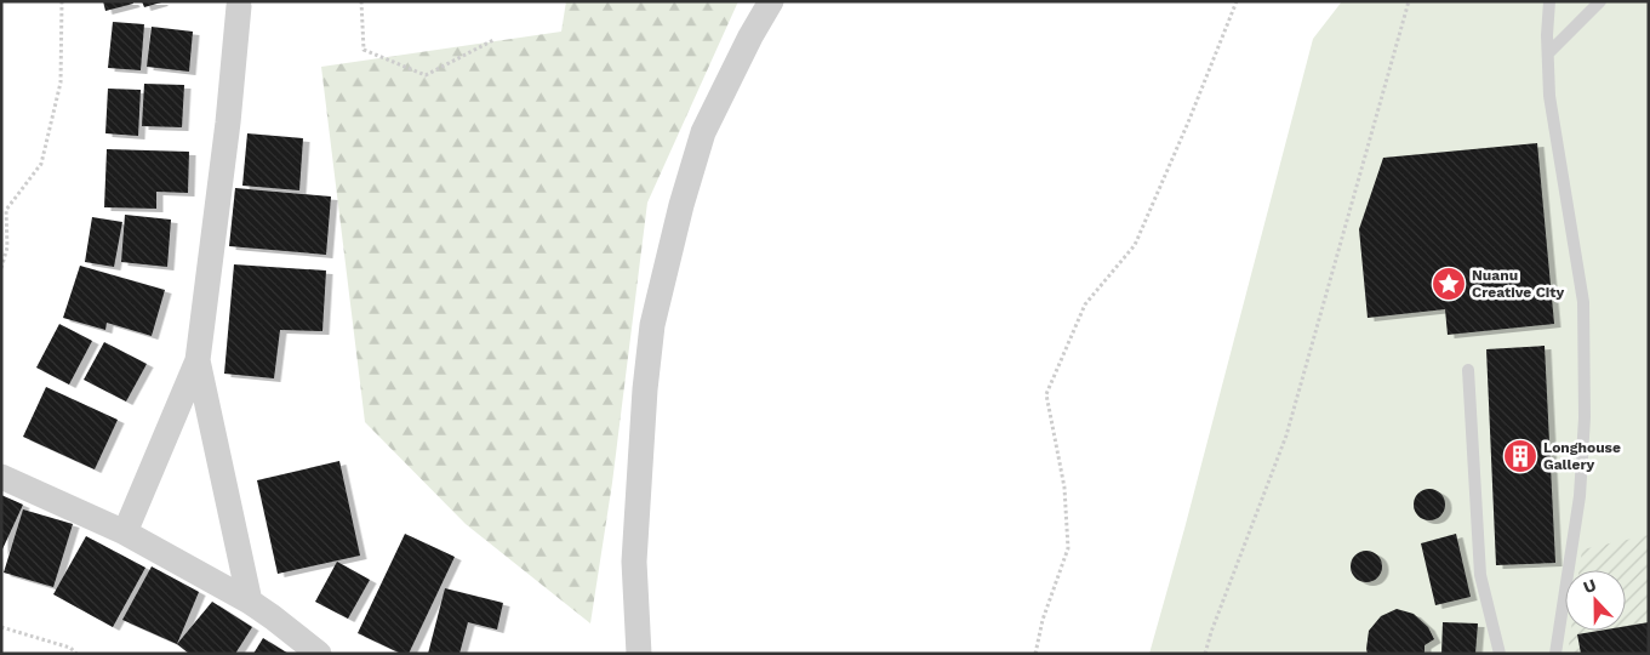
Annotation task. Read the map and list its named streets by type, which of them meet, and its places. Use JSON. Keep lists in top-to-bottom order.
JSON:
{
  "places": {
    "place": ["Nuanu Creative City"],
    "building": ["Longhouse Gallery"]
  },
  "north": "top"
}
